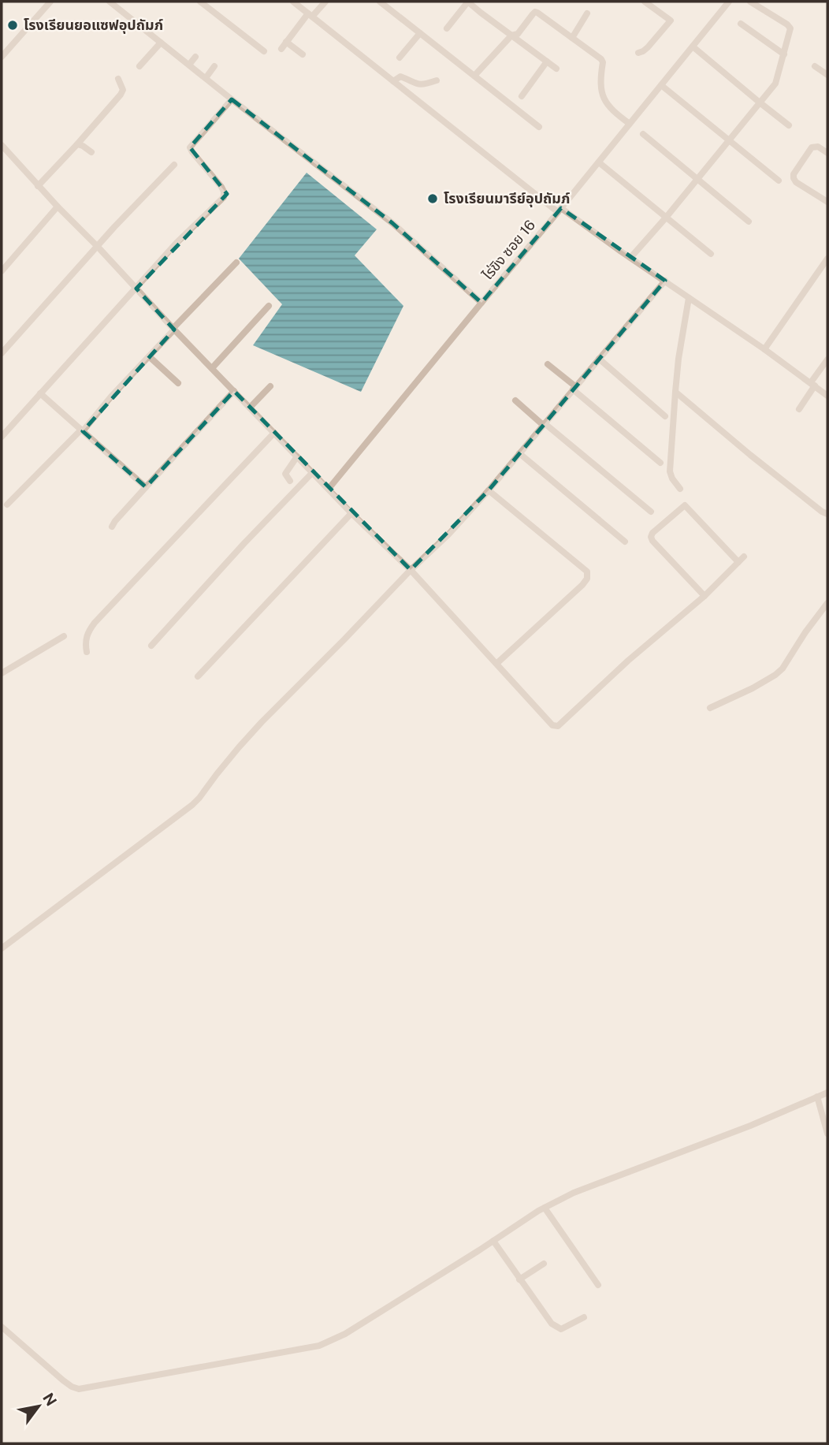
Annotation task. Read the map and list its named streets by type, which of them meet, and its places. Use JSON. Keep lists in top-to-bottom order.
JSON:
{
  "streets": {
    "street": ["ไร่ขิง ซอย 16"]
  },
  "places": ["โรงเรียนยอแซฟอุปถัมภ์", "โรงเรียนมารีย์อุปถัมภ์"],
  "north": "top right"
}
